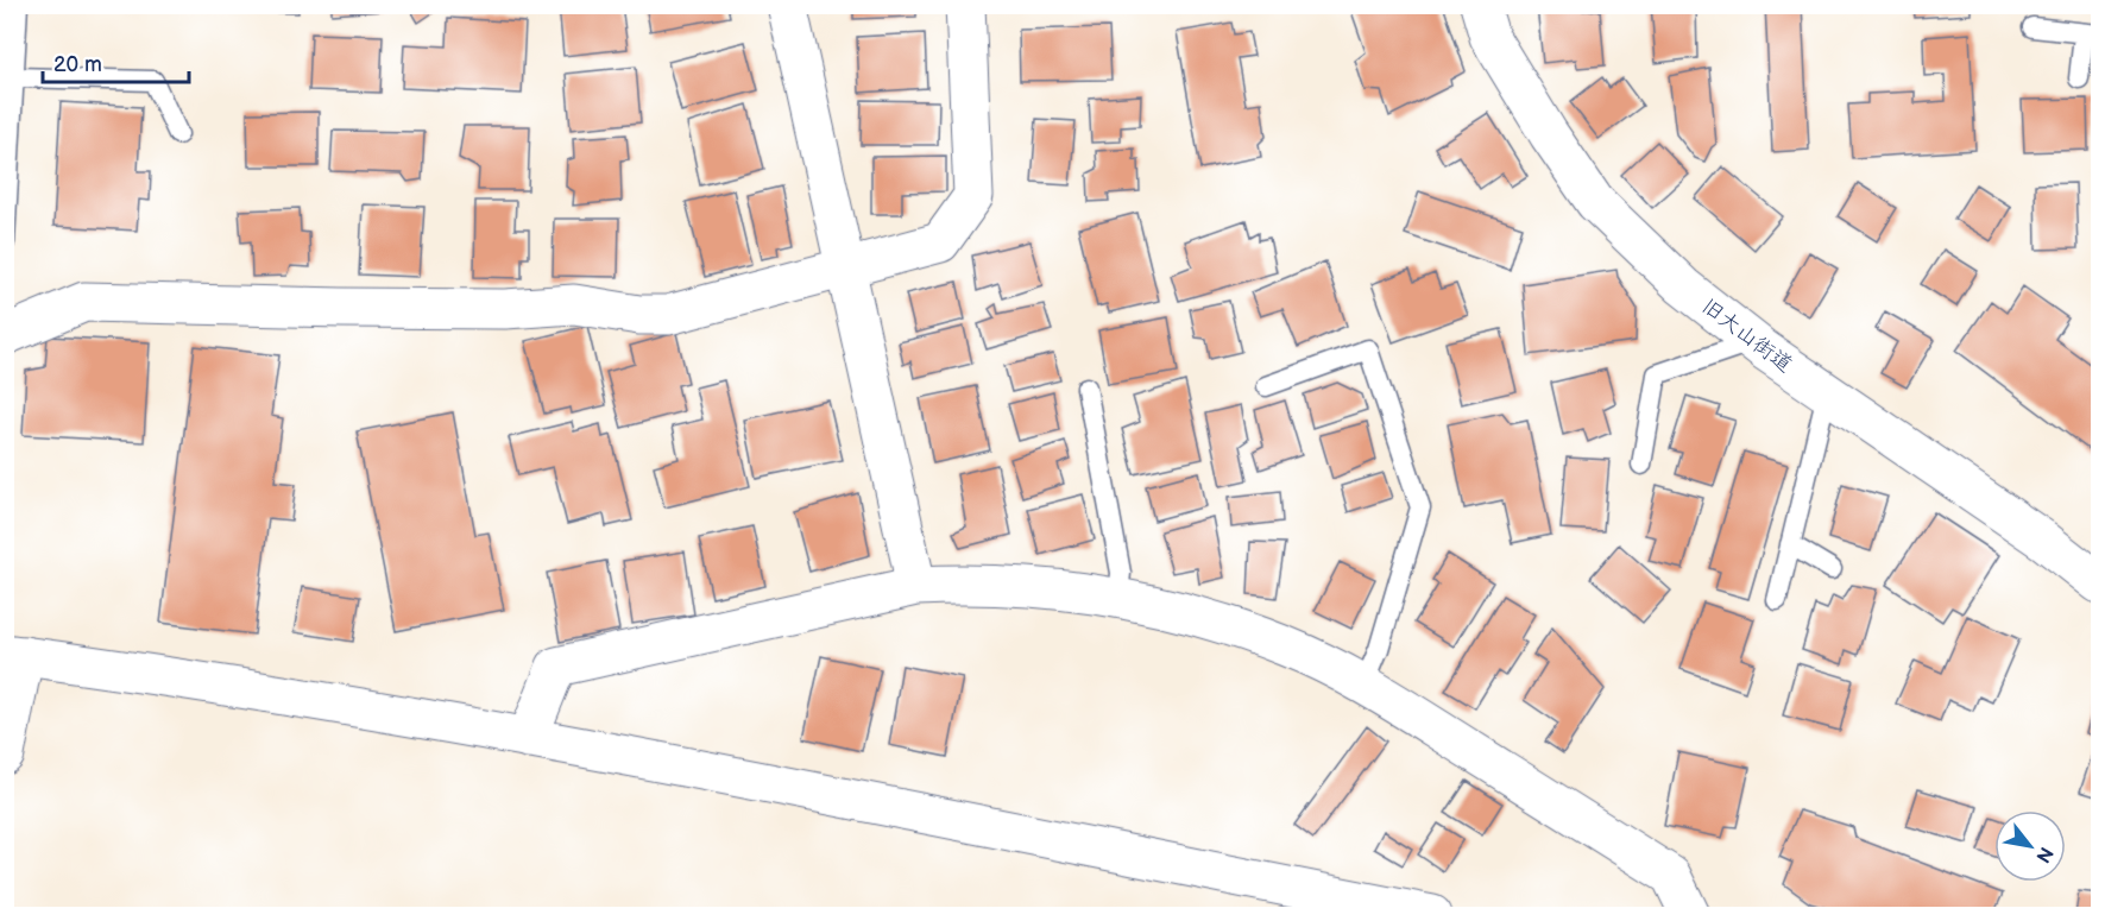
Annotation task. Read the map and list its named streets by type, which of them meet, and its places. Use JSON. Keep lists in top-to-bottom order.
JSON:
{
  "streets": {
    "street": ["旧大山街道"]
  },
  "scale_bar": "20 m",
  "north": "bottom right"
}
